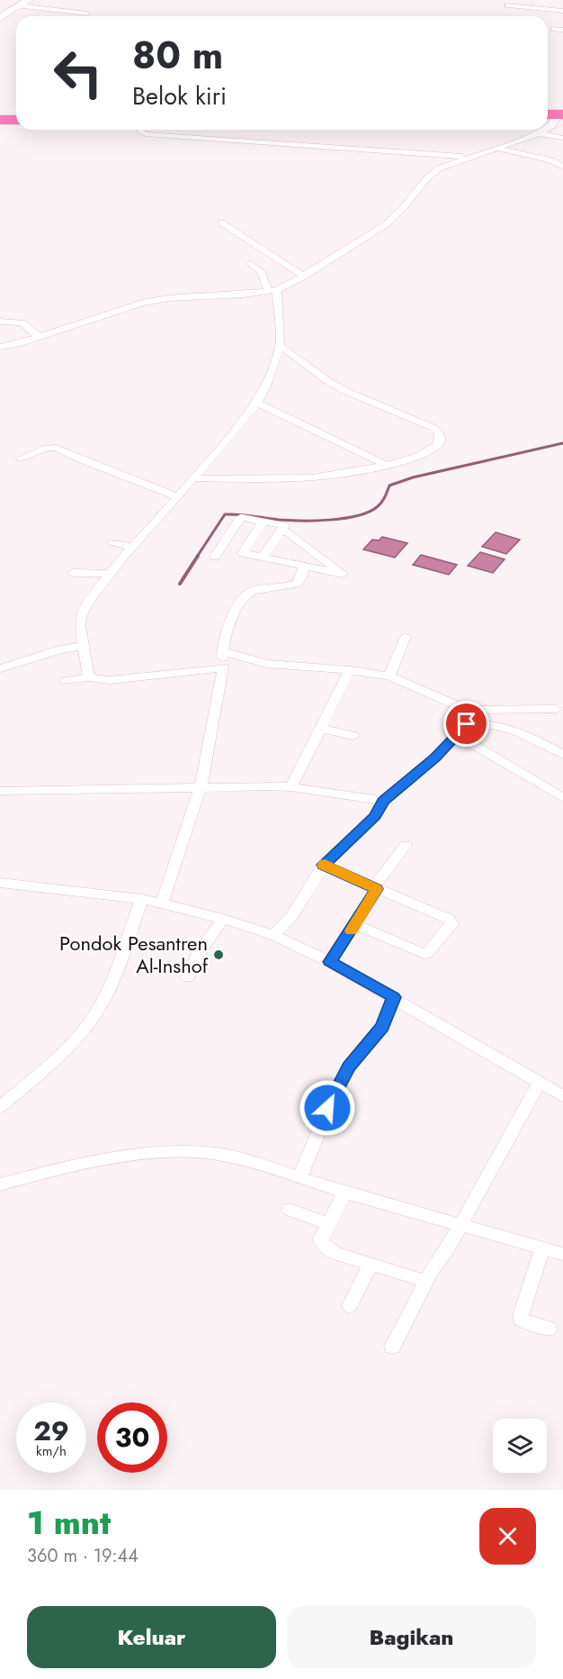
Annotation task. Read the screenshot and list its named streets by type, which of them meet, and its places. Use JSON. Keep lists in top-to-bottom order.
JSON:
{
  "places": ["Pondok Pesantren Al-Inshof"],
  "page": {
    "turn": ["80 m", "Belok kiri"],
    "speed": "29 km/h",
    "limit": "30",
    "heading": ["1 mnt", "360 m · 19:44"],
    "buttons": ["Keluar", "Bagikan"]
  }
}
